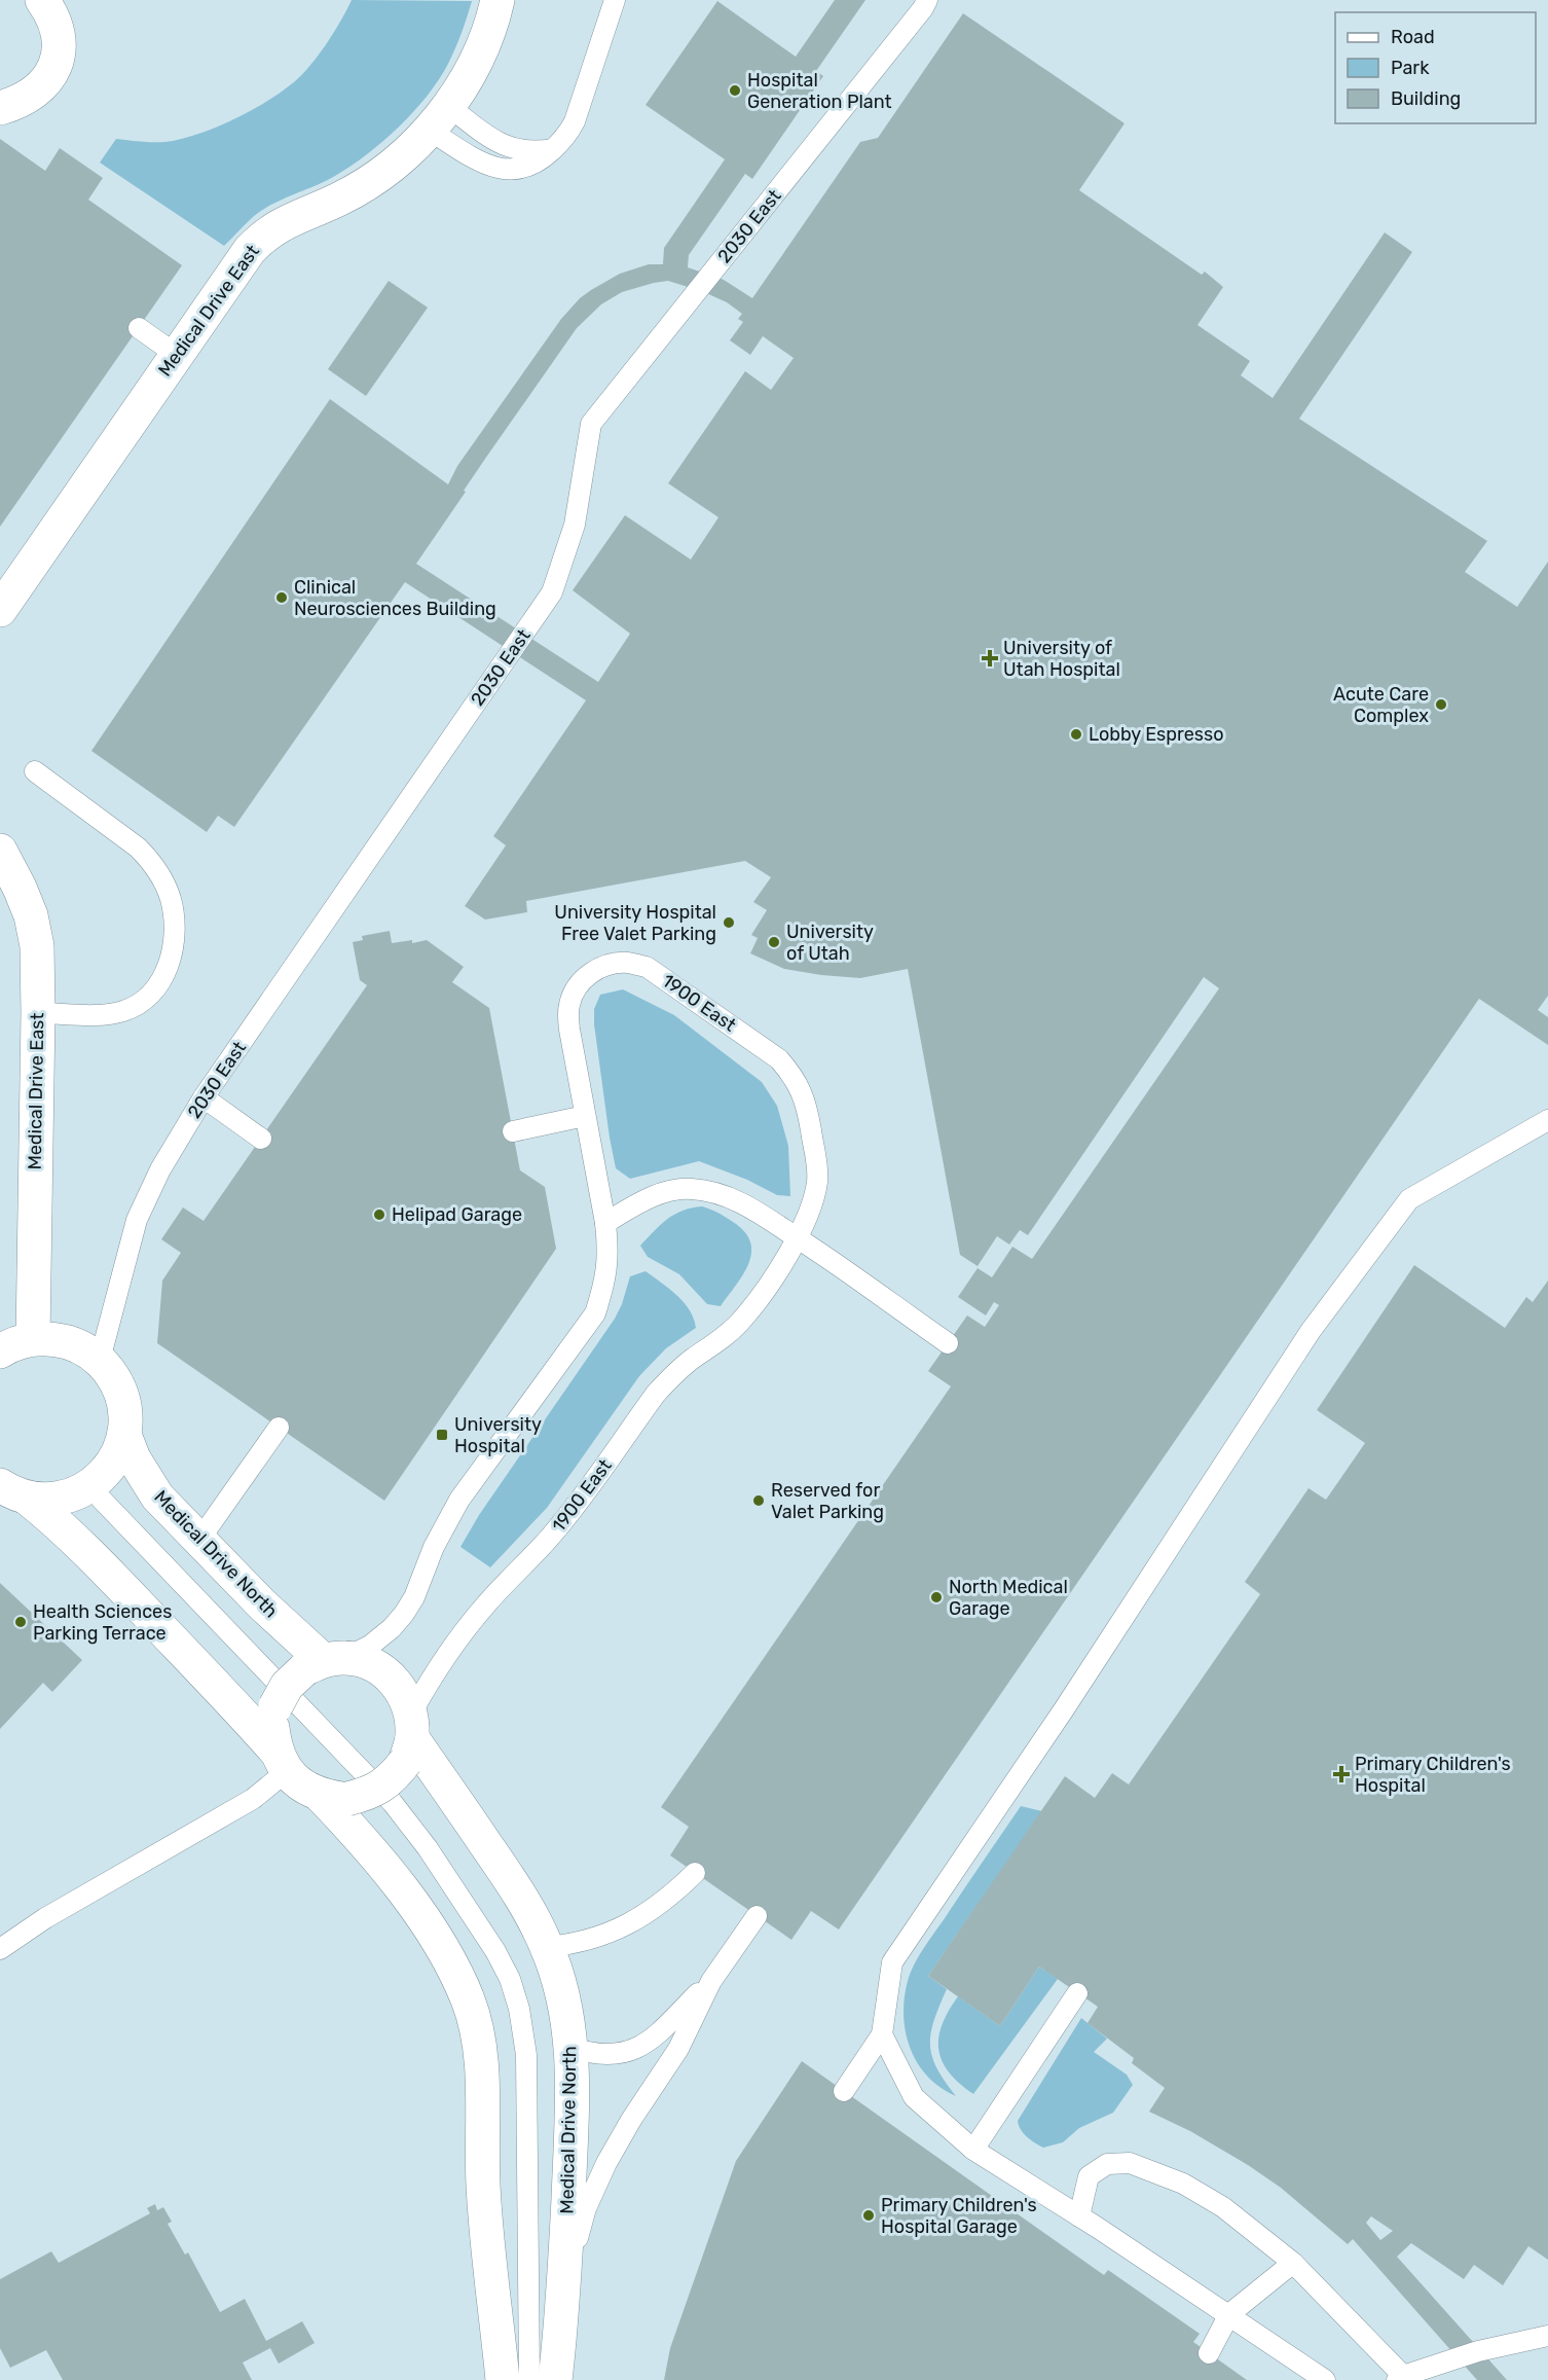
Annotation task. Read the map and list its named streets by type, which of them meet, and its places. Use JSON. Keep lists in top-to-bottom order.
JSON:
{
  "streets": {
    "street": ["Medical Drive East", "Medical Drive North"],
    "lane": ["2030 East", "1900 East"]
  },
  "crossings": [
    ["1900 East", "Medical Drive North"]
  ],
  "places": {
    "other": [
      "Hospital Generation Plant",
      "Clinical Neurosciences Building",
      "Acute Care Complex",
      "Lobby Espresso",
      "University Hospital Free Valet Parking",
      "University of Utah",
      "Helipad Garage",
      "Reserved for Valet Parking",
      "North Medical Garage",
      "Health Sciences Parking Terrace",
      "Primary Children's Hospital Garage"
    ],
    "health": ["University of Utah Hospital", "Primary Children's Hospital"],
    "transit": ["University Hospital"]
  },
  "legend": ["Road", "Park", "Building"]
}
